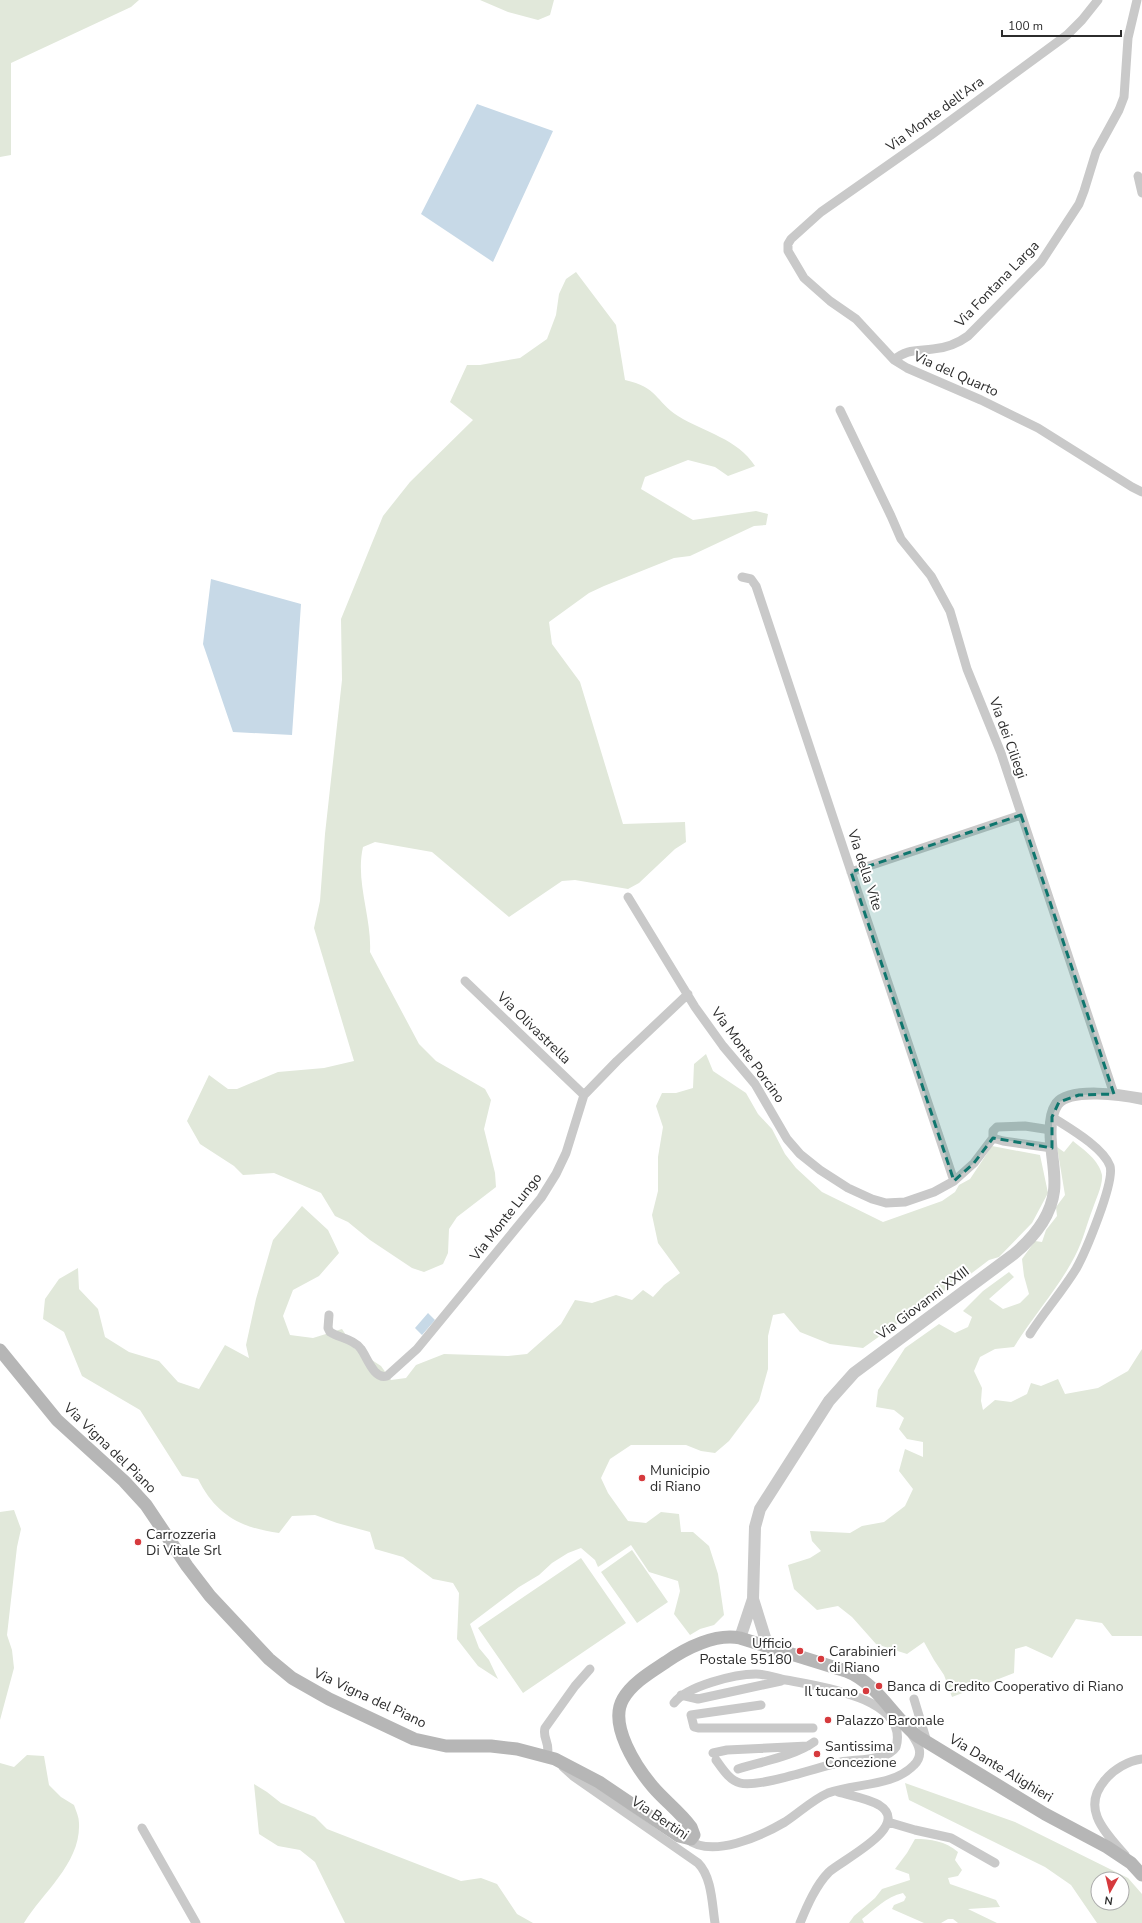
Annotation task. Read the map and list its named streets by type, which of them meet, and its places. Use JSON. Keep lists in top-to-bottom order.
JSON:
{
  "streets": {
    "main road": ["Via Vigna del Piano", "Via Dante Alighieri"],
    "street": [
      "Via Monte dell'Ara",
      "Via Fontana Larga",
      "Via del Quarto",
      "Via dei Ciliegi",
      "Via della Vite",
      "Via Olivastrella",
      "Via Monte Porcino",
      "Via Monte Lungo",
      "Via Giovanni XXIII",
      "Via Bertini"
    ]
  },
  "crossings": [
    ["Via Monte dell'Ara", "Via del Quarto"],
    ["Via Fontana Larga", "Via del Quarto"],
    ["Via dei Ciliegi", "Via Giovanni XXIII"],
    ["Via della Vite", "Via Monte Porcino"],
    ["Via Olivastrella", "Via Monte Lungo"],
    ["Via Monte Porcino", "Via Monte Lungo"],
    ["Via Monte Porcino", "Via Giovanni XXIII"],
    ["Via Giovanni XXIII", "Via Dante Alighieri"],
    ["Via Vigna del Piano", "Via Bertini"]
  ],
  "places": [
    "Municipio di Riano",
    "Carrozzeria Di Vitale Srl",
    "Ufficio Postale 55180",
    "Carabinieri di Riano",
    "Banca di Credito Cooperativo di Riano",
    "Il tucano",
    "Palazzo Baronale",
    "Santissima Concezione"
  ],
  "scale_bar": "100 m",
  "north": "bottom"
}
